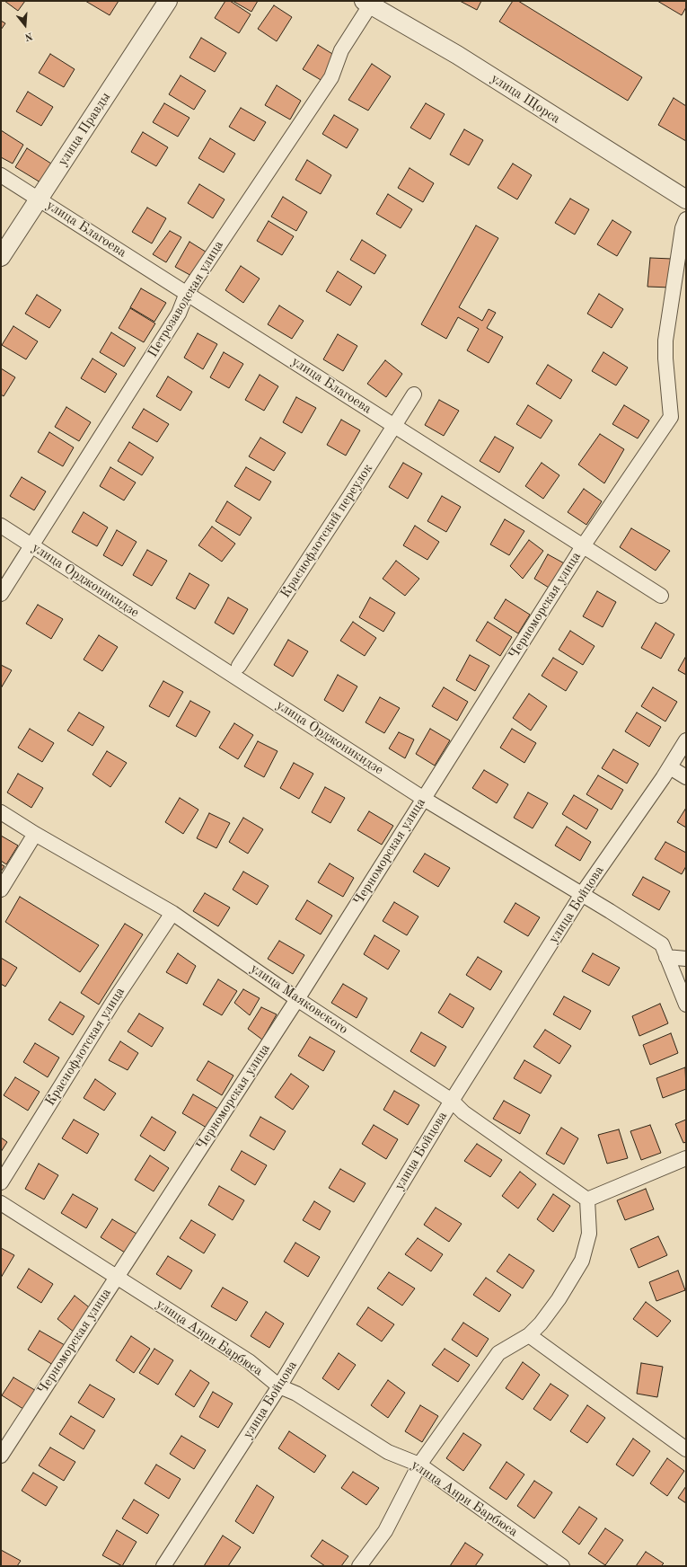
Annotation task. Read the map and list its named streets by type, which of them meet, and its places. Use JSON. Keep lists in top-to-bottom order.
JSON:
{
  "streets": {
    "street": [
      "улица Щорса",
      "улица Правды",
      "улица Благоева",
      "Петрозаводская улица",
      "Краснофлотский переулок",
      "улица Орджоникидзе",
      "Черноморская улица",
      "улица Бойцова",
      "улица Маяковского",
      "Краснофлотская улица",
      "улица Анри Барбюса"
    ]
  },
  "crossings": [
    ["улица Щорса", "Петрозаводская улица"],
    ["улица Правды", "улица Благоева"],
    ["улица Благоева", "Петрозаводская улица"],
    ["улица Благоева", "Краснофлотский переулок"],
    ["улица Благоева", "Черноморская улица"],
    ["Петрозаводская улица", "улица Орджоникидзе"],
    ["улица Орджоникидзе", "Черноморская улица"],
    ["улица Орджоникидзе", "улица Бойцова"],
    ["Черноморская улица", "улица Маяковского"],
    ["Черноморская улица", "улица Анри Барбюса"],
    ["улица Бойцова", "улица Маяковского"],
    ["улица Бойцова", "улица Анри Барбюса"],
    ["улица Маяковского", "Краснофлотская улица"]
  ],
  "north": "bottom"
}
